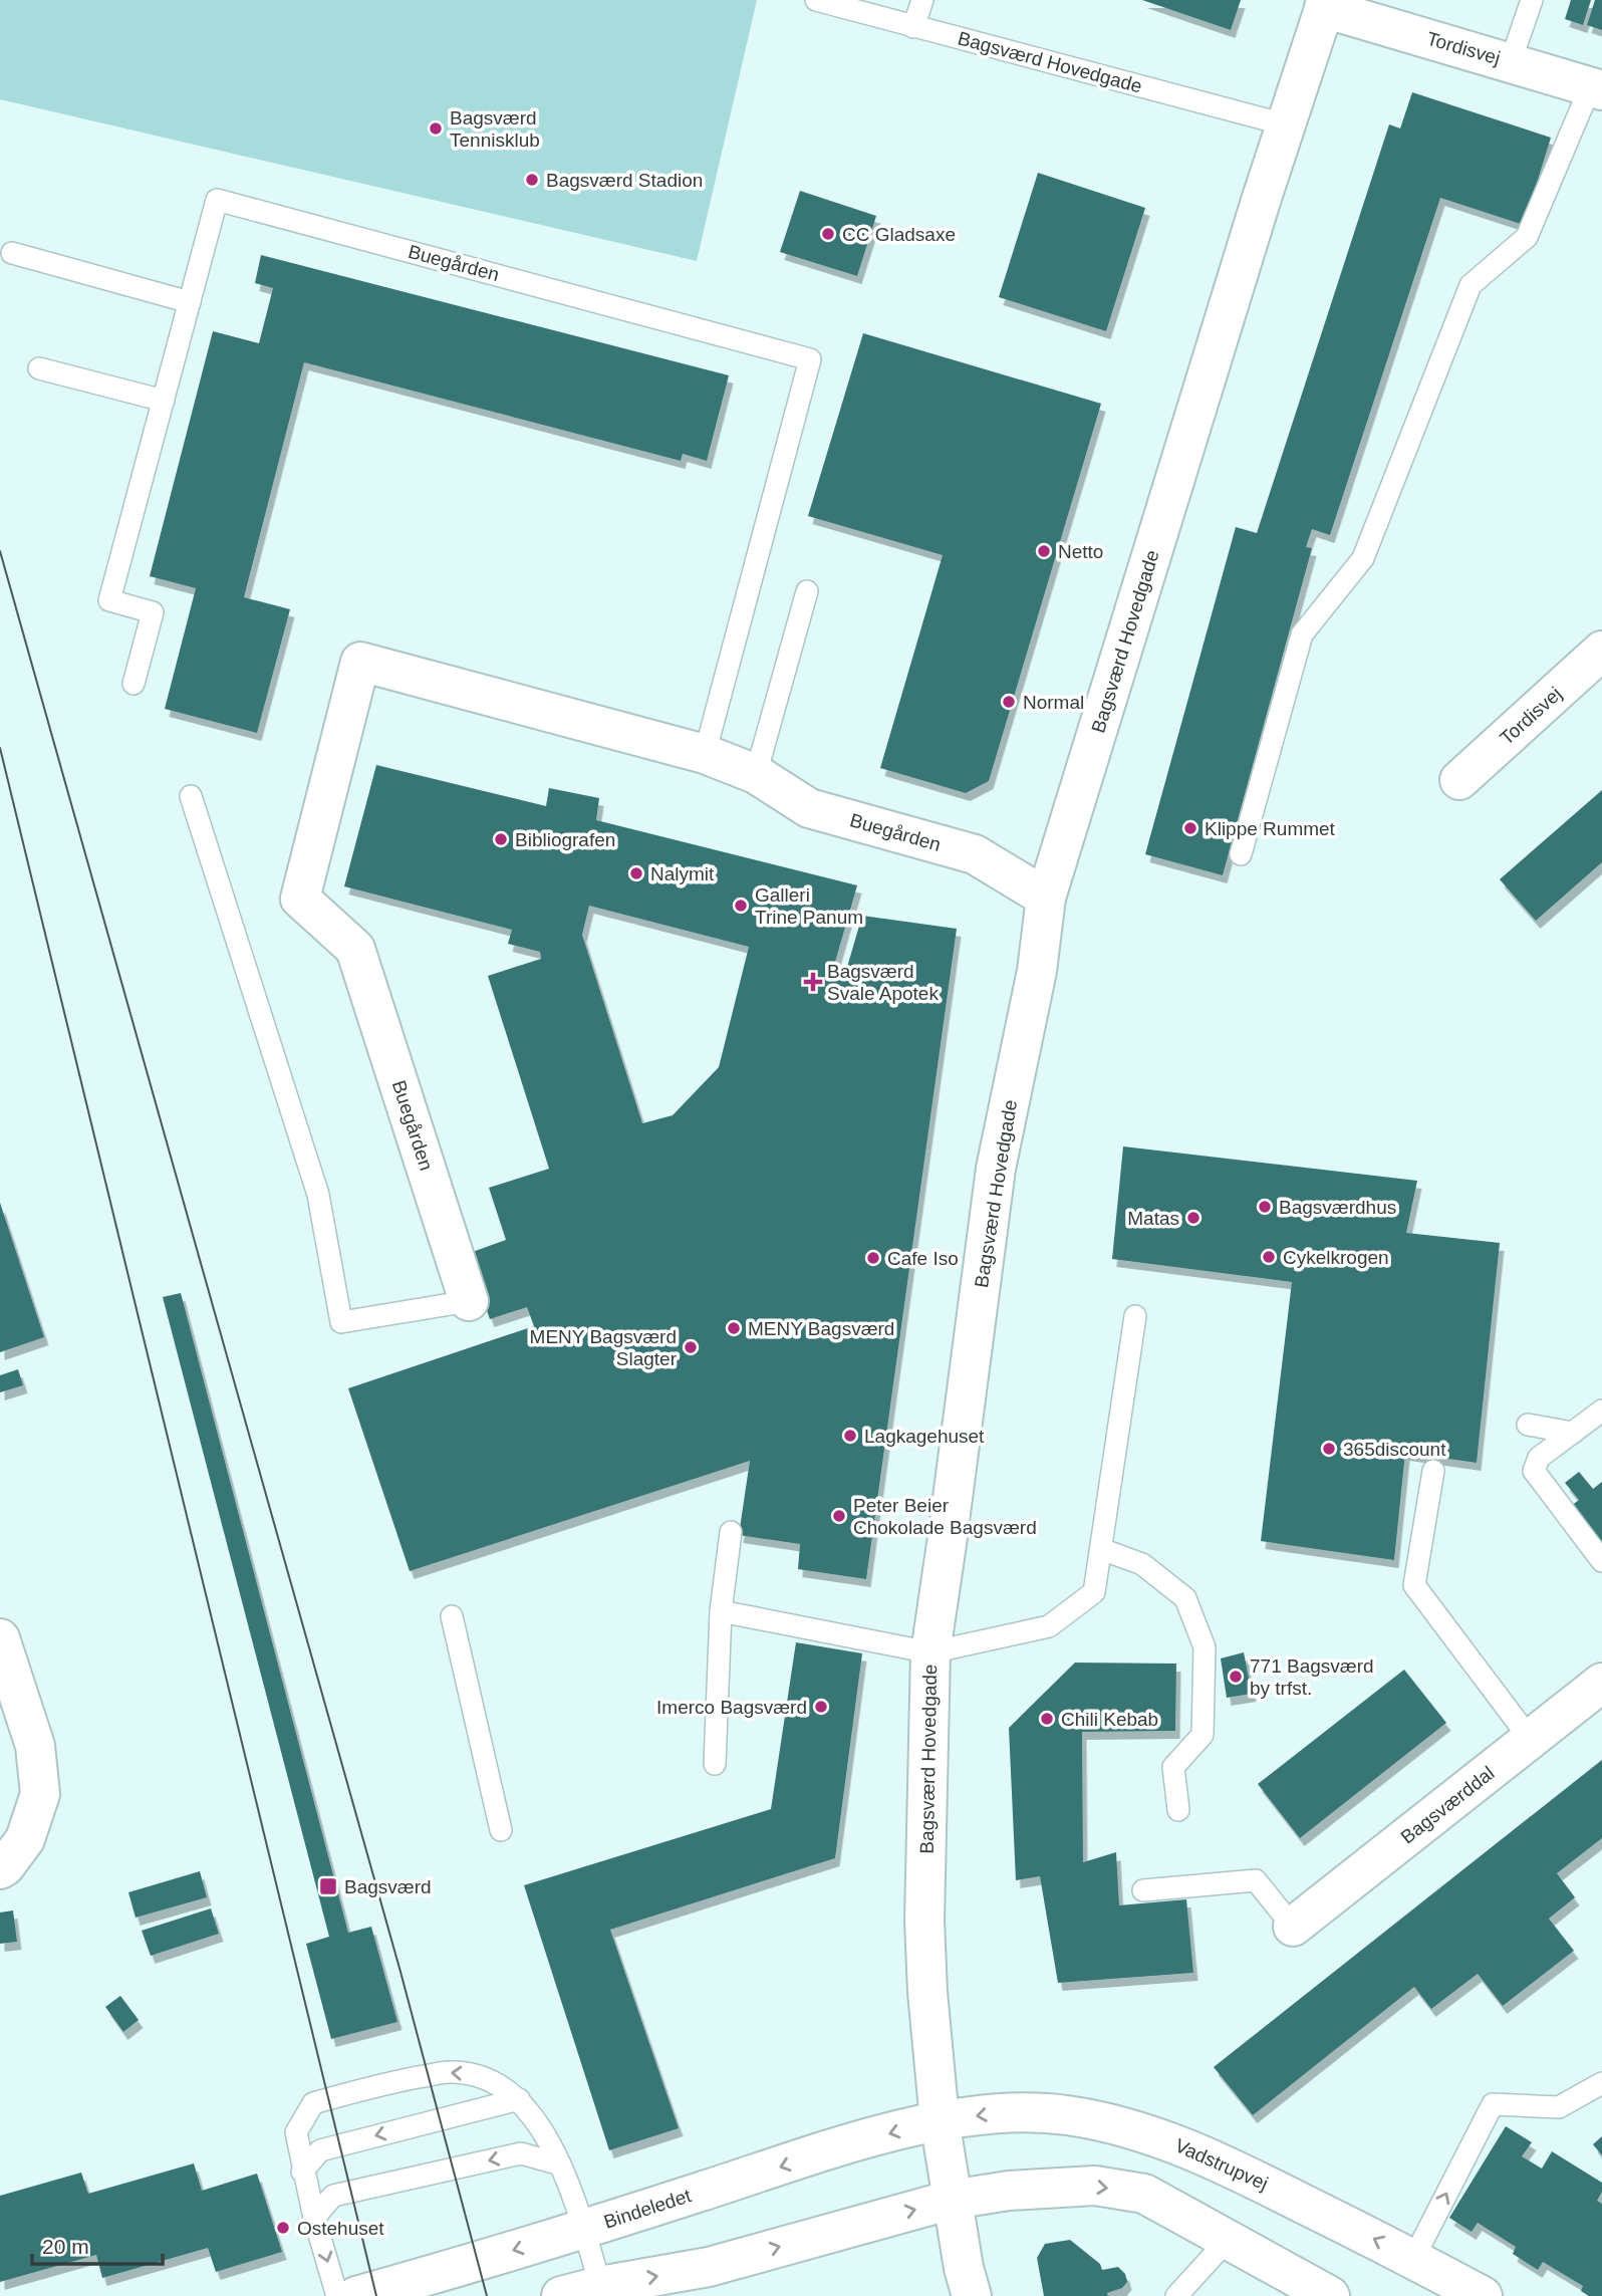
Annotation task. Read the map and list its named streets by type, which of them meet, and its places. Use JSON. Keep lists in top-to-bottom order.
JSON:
{
  "streets": {
    "street": [
      "Tordisvej",
      "Bagsværd Hovedgade",
      "Buegården",
      "Bagsværddal",
      "Vadstrupvej",
      "Bindeledet"
    ]
  },
  "crossings": [
    ["Tordisvej", "Bagsværd Hovedgade"],
    ["Bagsværd Hovedgade", "Buegården"],
    ["Bagsværd Hovedgade", "Vadstrupvej"],
    ["Bagsværd Hovedgade", "Bindeledet"],
    ["Vadstrupvej", "Bindeledet"]
  ],
  "places": {
    "other": [
      "Bagsværd Tennisklub",
      "Bagsværd Stadion",
      "CC Gladsaxe",
      "Netto",
      "Normal",
      "Klippe Rummet",
      "Bibliografen",
      "Nalymit",
      "Galleri Trine Panum",
      "Bagsværdhus",
      "Matas",
      "Cykelkrogen",
      "Cafe Iso",
      "MENY Bagsværd",
      "MENY Bagsværd Slagter",
      "Lagkagehuset",
      "365discount",
      "Peter Beier Chokolade Bagsværd",
      "771 Bagsværd by trfst.",
      "Imerco Bagsværd",
      "Chili Kebab",
      "Ostehuset"
    ],
    "health": ["Bagsværd Svale Apotek"],
    "transit": ["Bagsværd"]
  },
  "scale_bar": "20 m"
}
